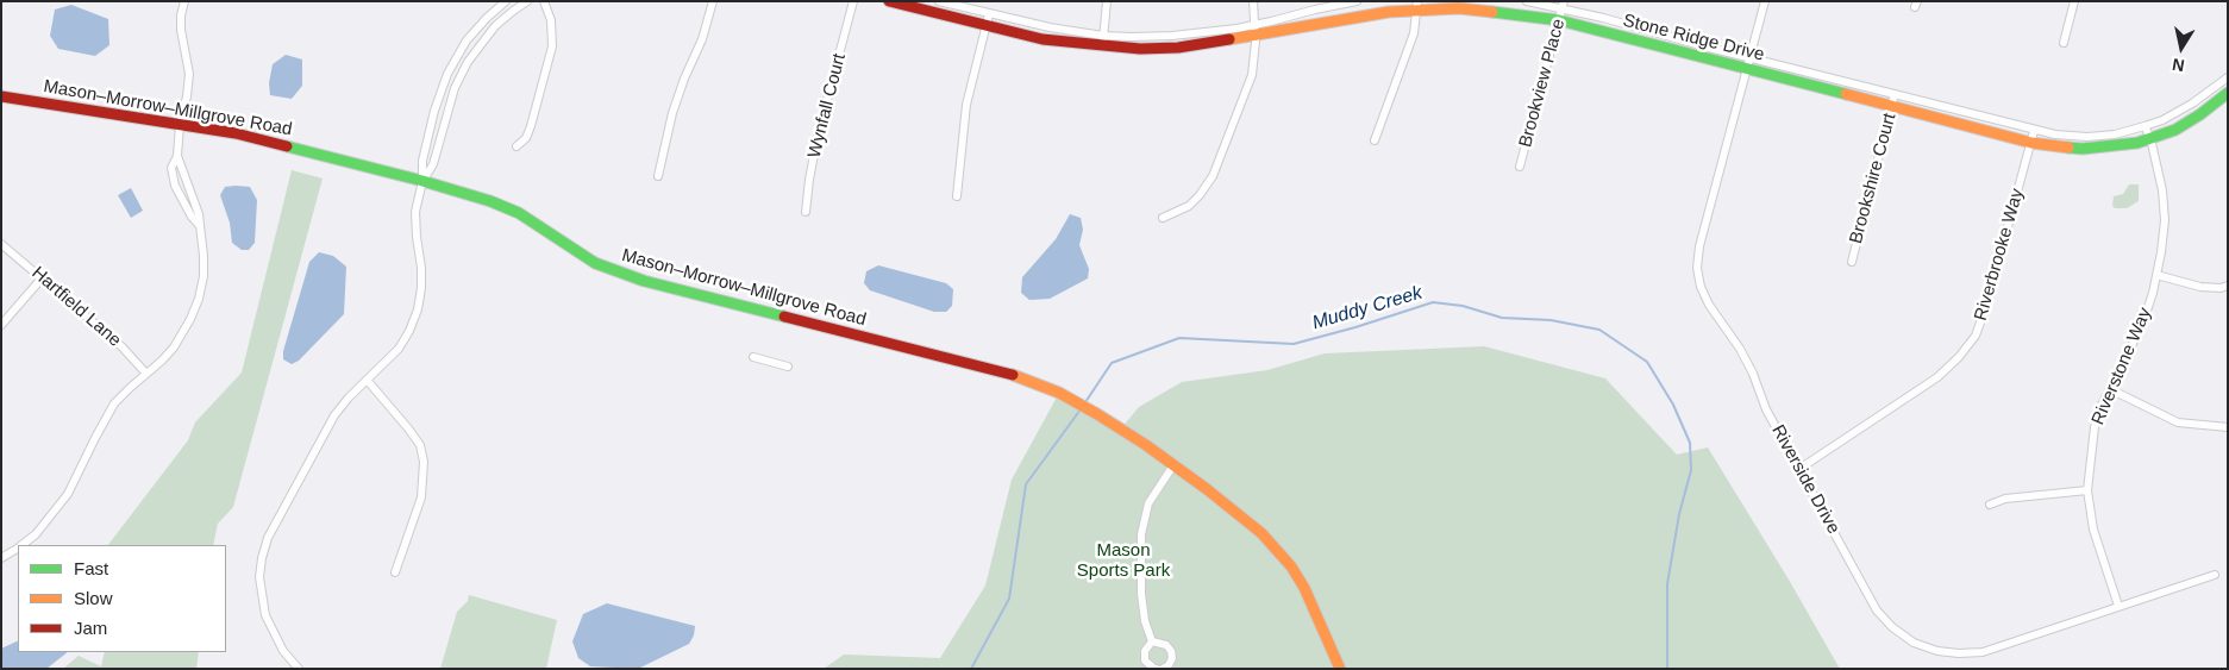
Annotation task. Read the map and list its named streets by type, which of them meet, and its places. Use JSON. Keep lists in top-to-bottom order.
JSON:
{
  "streets": {
    "street": [
      "Stone Ridge Drive",
      "Brookview Place",
      "Wynfall Court",
      "Mason–Morrow–Millgrove Road",
      "Brookshire Court",
      "Riverbrooke Way",
      "Hartfield Lane",
      "Riverstone Way",
      "Riverside Drive"
    ]
  },
  "crossings": [
    ["Stone Ridge Drive", "Brookview Place"],
    ["Stone Ridge Drive", "Brookshire Court"],
    ["Stone Ridge Drive", "Riverbrooke Way"],
    ["Stone Ridge Drive", "Riverstone Way"],
    ["Stone Ridge Drive", "Riverside Drive"],
    ["Riverbrooke Way", "Riverside Drive"],
    ["Riverstone Way", "Riverside Drive"]
  ],
  "water": ["Muddy Creek"],
  "parks": ["Mason Sports Park"],
  "legend": ["Fast", "Slow", "Jam"],
  "north": "bottom"
}
